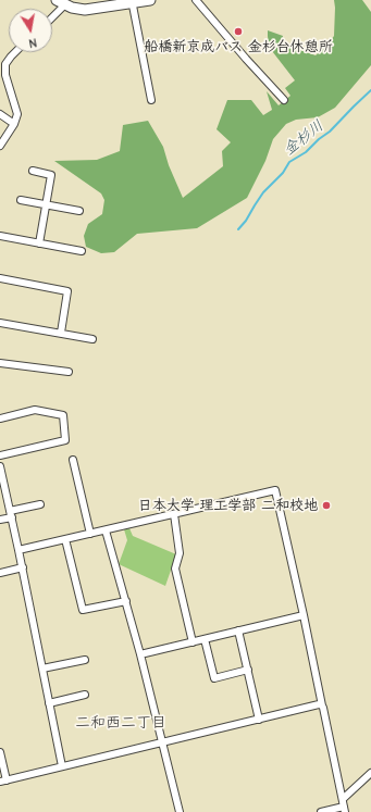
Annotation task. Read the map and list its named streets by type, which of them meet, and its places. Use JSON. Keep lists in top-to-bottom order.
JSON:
{
  "districts": ["二和西二丁目"],
  "water": ["金杉川"],
  "places": ["船橋新京成バス 金杉台休憩所", "日本大学 理工学部 二和校地"],
  "north": "bottom"
}
